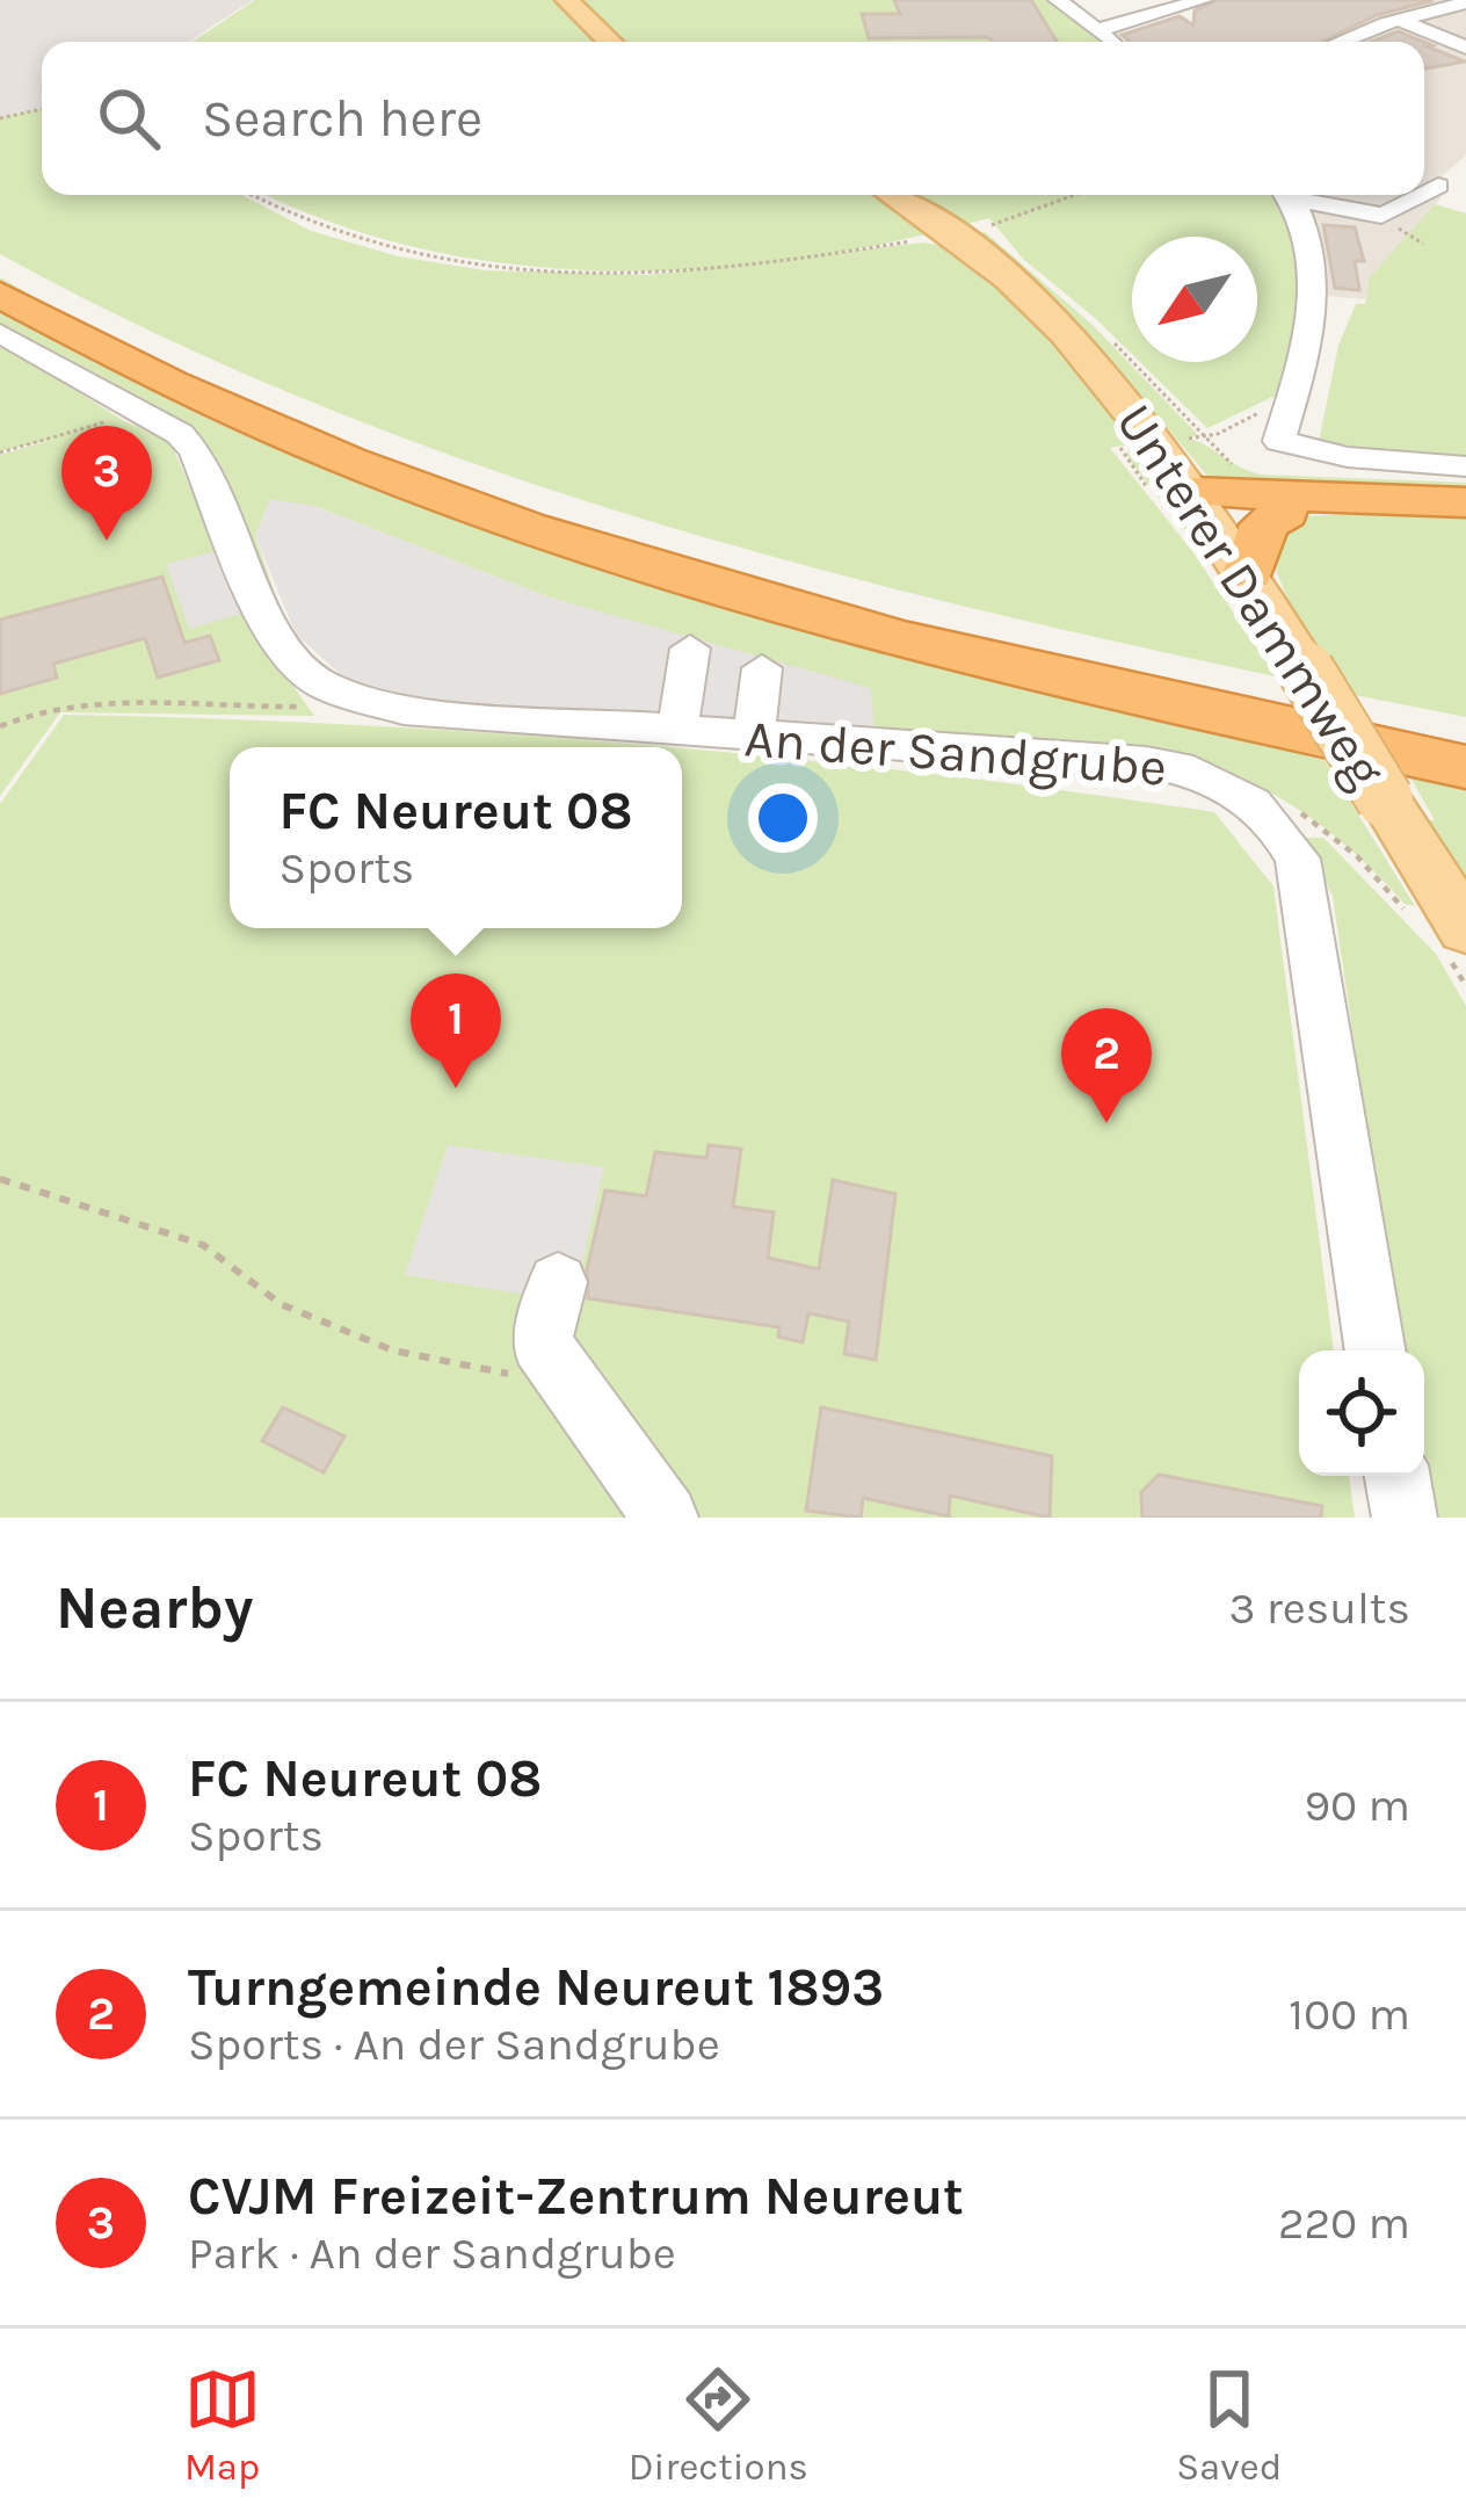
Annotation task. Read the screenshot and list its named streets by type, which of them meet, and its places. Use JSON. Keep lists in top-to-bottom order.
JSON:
{
  "streets": {
    "main road": ["Unterer Dammweg"],
    "street": ["An der Sandgrube"]
  },
  "north": "bottom left",
  "page": {
    "search": "Search here",
    "pins": ["3", "1", "2"],
    "popup": ["FC Neureut 08", "Sports"],
    "heading": ["Nearby", "3 results"],
    "list": [
      {
        "mark": "1",
        "name": "FC Neureut 08",
        "note": "Sports",
        "value": "90 m"
      },
      {
        "mark": "2",
        "name": "Turngemeinde Neureut 1893",
        "note": "Sports · An der Sandgrube",
        "value": "100 m"
      },
      {
        "mark": "3",
        "name": "CVJM Freizeit-Zentrum Neureut",
        "note": "Park · An der Sandgrube",
        "value": "220 m"
      }
    ],
    "nav": ["Map", "Directions", "Saved"]
  }
}
